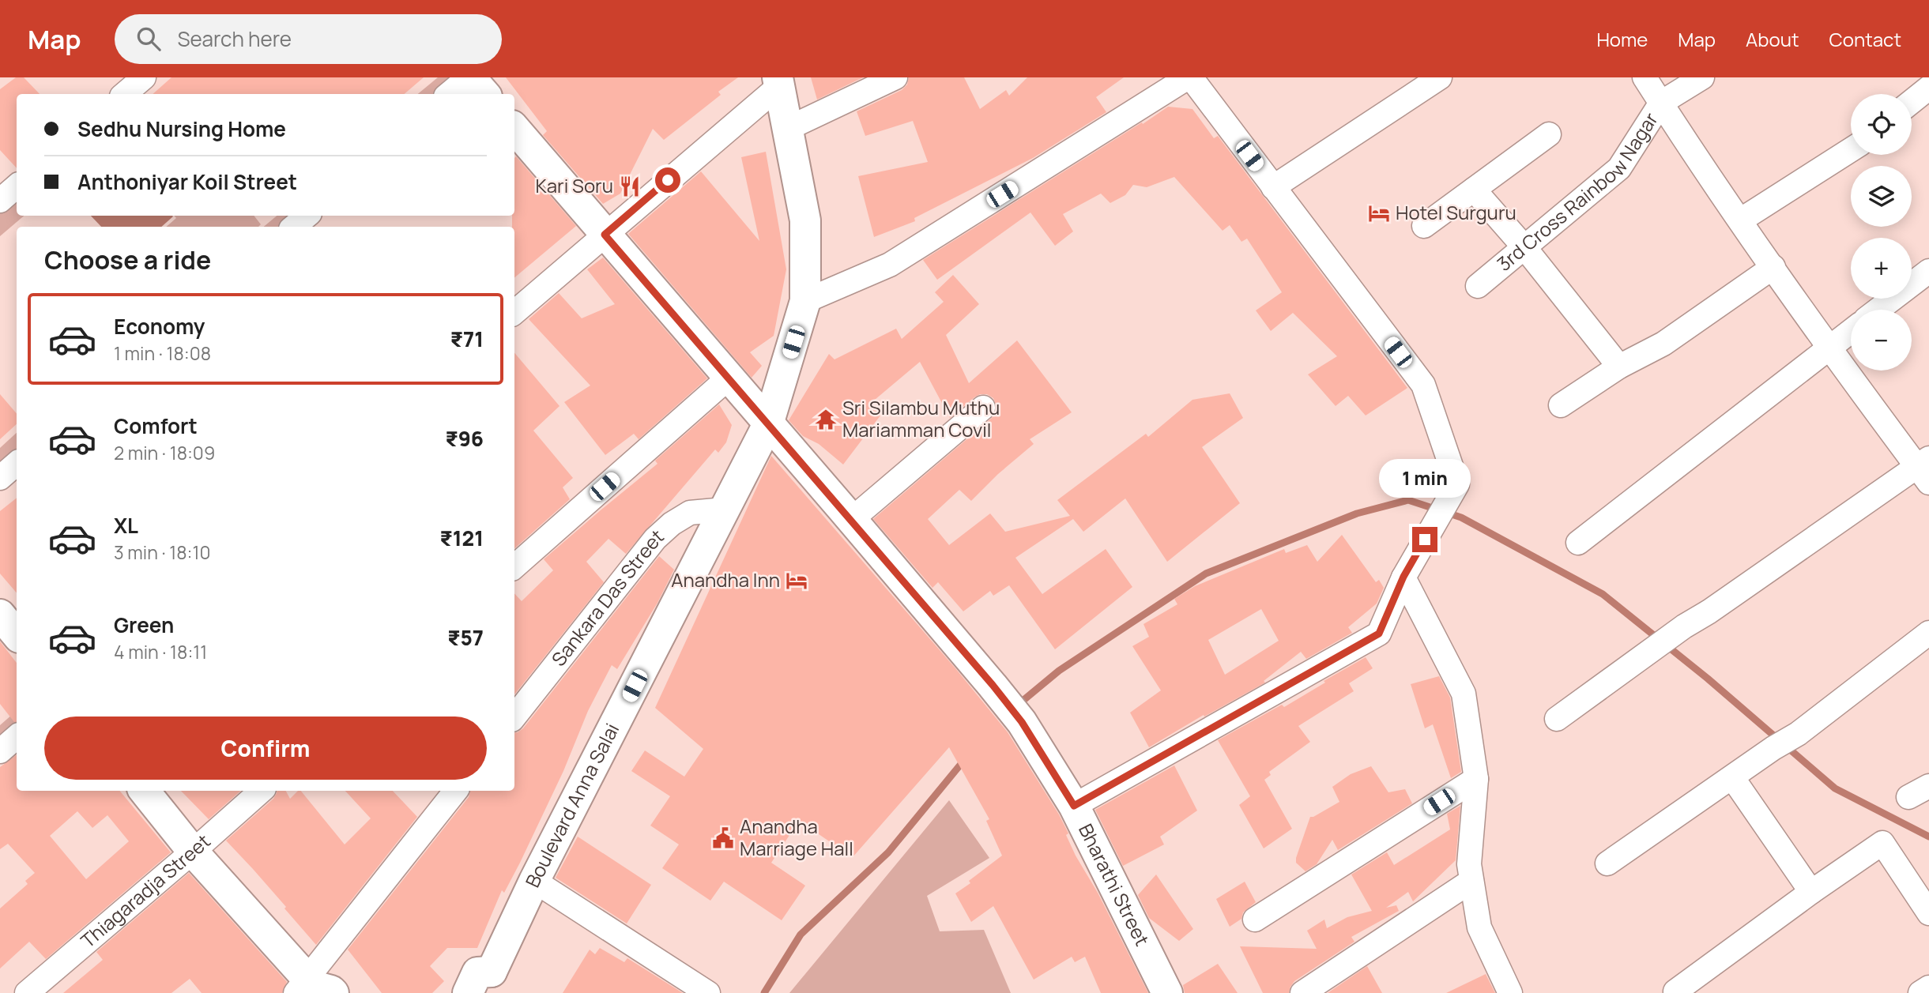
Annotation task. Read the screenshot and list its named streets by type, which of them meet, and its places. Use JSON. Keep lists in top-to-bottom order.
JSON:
{
  "streets": {
    "street": [
      "3rd Cross Rainbow Nagar",
      "Sankara Das Street",
      "Boulevard Anna Salai",
      "Bharathi Street",
      "Thiagaradja Street"
    ]
  },
  "crossings": [
    ["Sankara Das Street", "Boulevard Anna Salai"]
  ],
  "places": {
    "restaurant": ["Kari Soru"],
    "hotel": ["Hotel Surguru", "Anandha Inn"],
    "temple": ["Sri Silambu Muthu Mariamman Covil"],
    "public building": ["Anandha Marriage Hall"]
  },
  "page": {
    "header": "Map",
    "search": "Search here",
    "nav": [
      "Home",
      "Map",
      "About",
      "Contact"
    ],
    "map_buttons": ["+", "−"],
    "banner": ["Sedhu Nursing Home", "Anthoniyar Koil Street"],
    "heading": "Choose a ride",
    "list": [
      {
        "name": "Economy",
        "note": "1 min · 18:08",
        "value": "₹71"
      },
      {
        "name": "Comfort",
        "note": "2 min · 18:09",
        "value": "₹96"
      },
      {
        "name": "XL",
        "note": "3 min · 18:10",
        "value": "₹121"
      },
      {
        "name": "Green",
        "note": "4 min · 18:11",
        "value": "₹57"
      }
    ],
    "bubble": "1 min",
    "buttons": "Confirm"
  }
}
